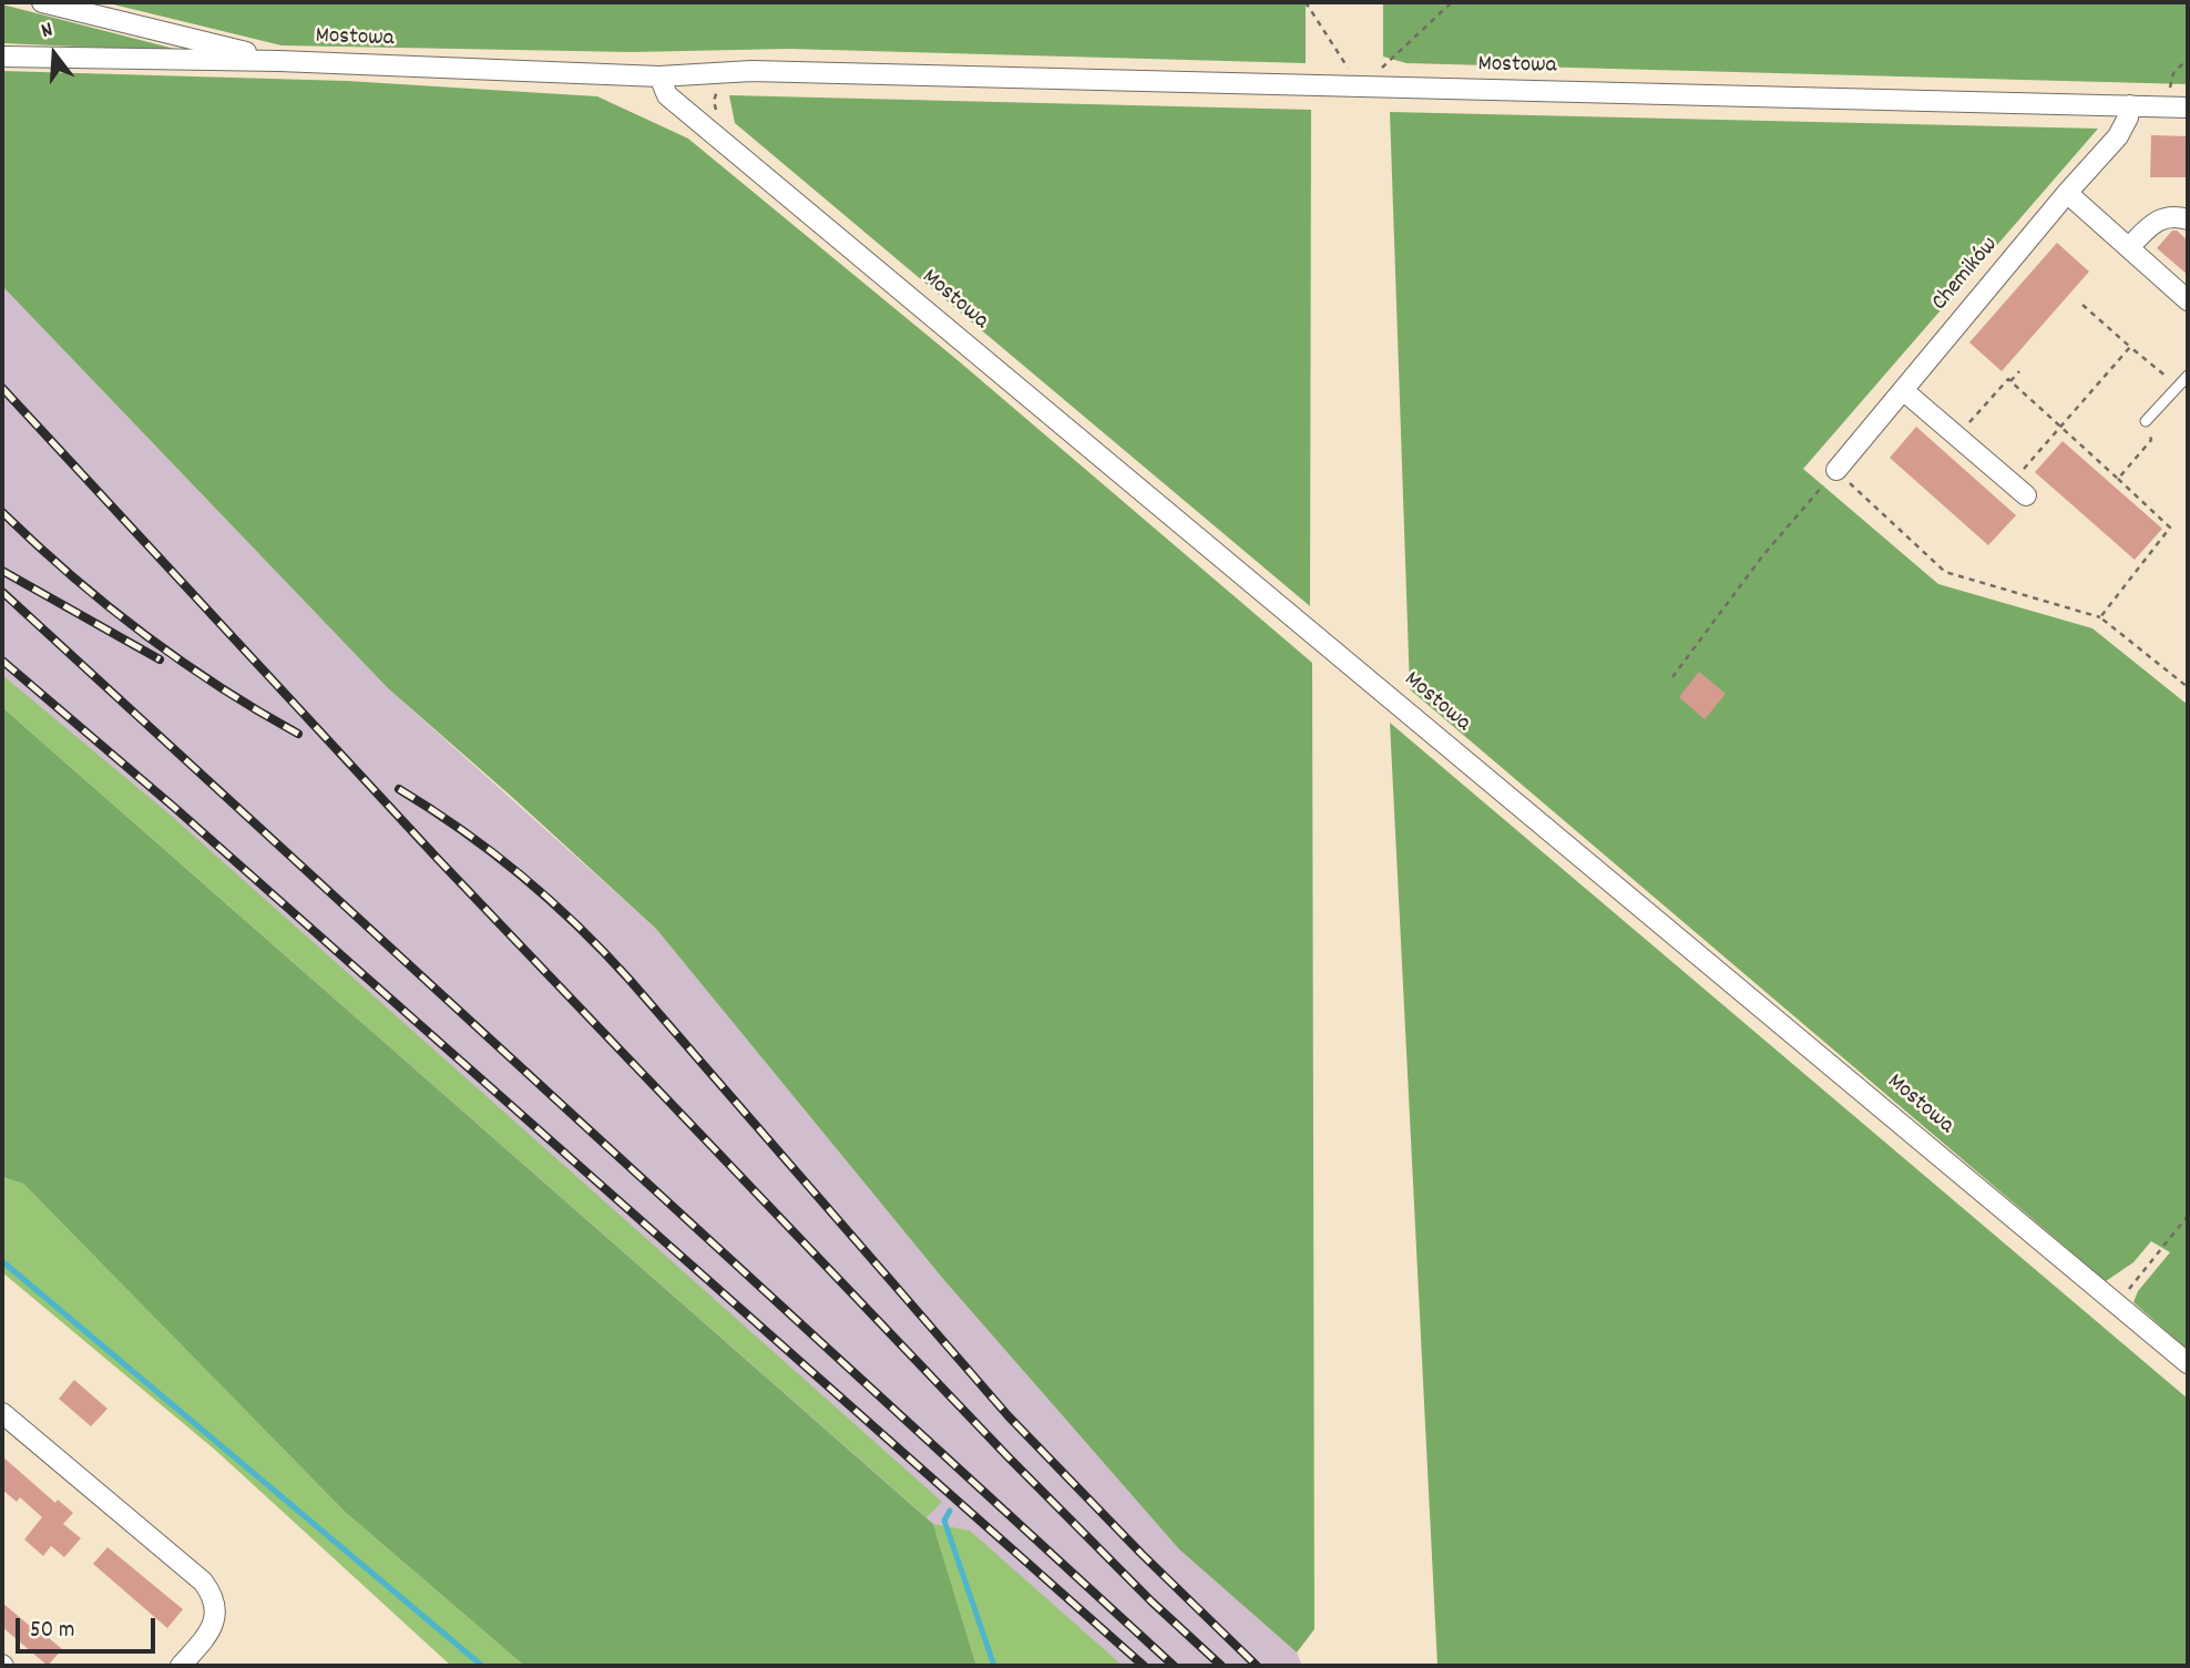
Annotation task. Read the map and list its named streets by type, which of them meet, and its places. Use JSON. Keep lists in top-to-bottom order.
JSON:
{
  "streets": {
    "street": ["Mostowa", "Chemików"]
  },
  "crossings": [
    ["Mostowa", "Chemików"]
  ],
  "scale_bar": "50 m",
  "north": "top"
}
